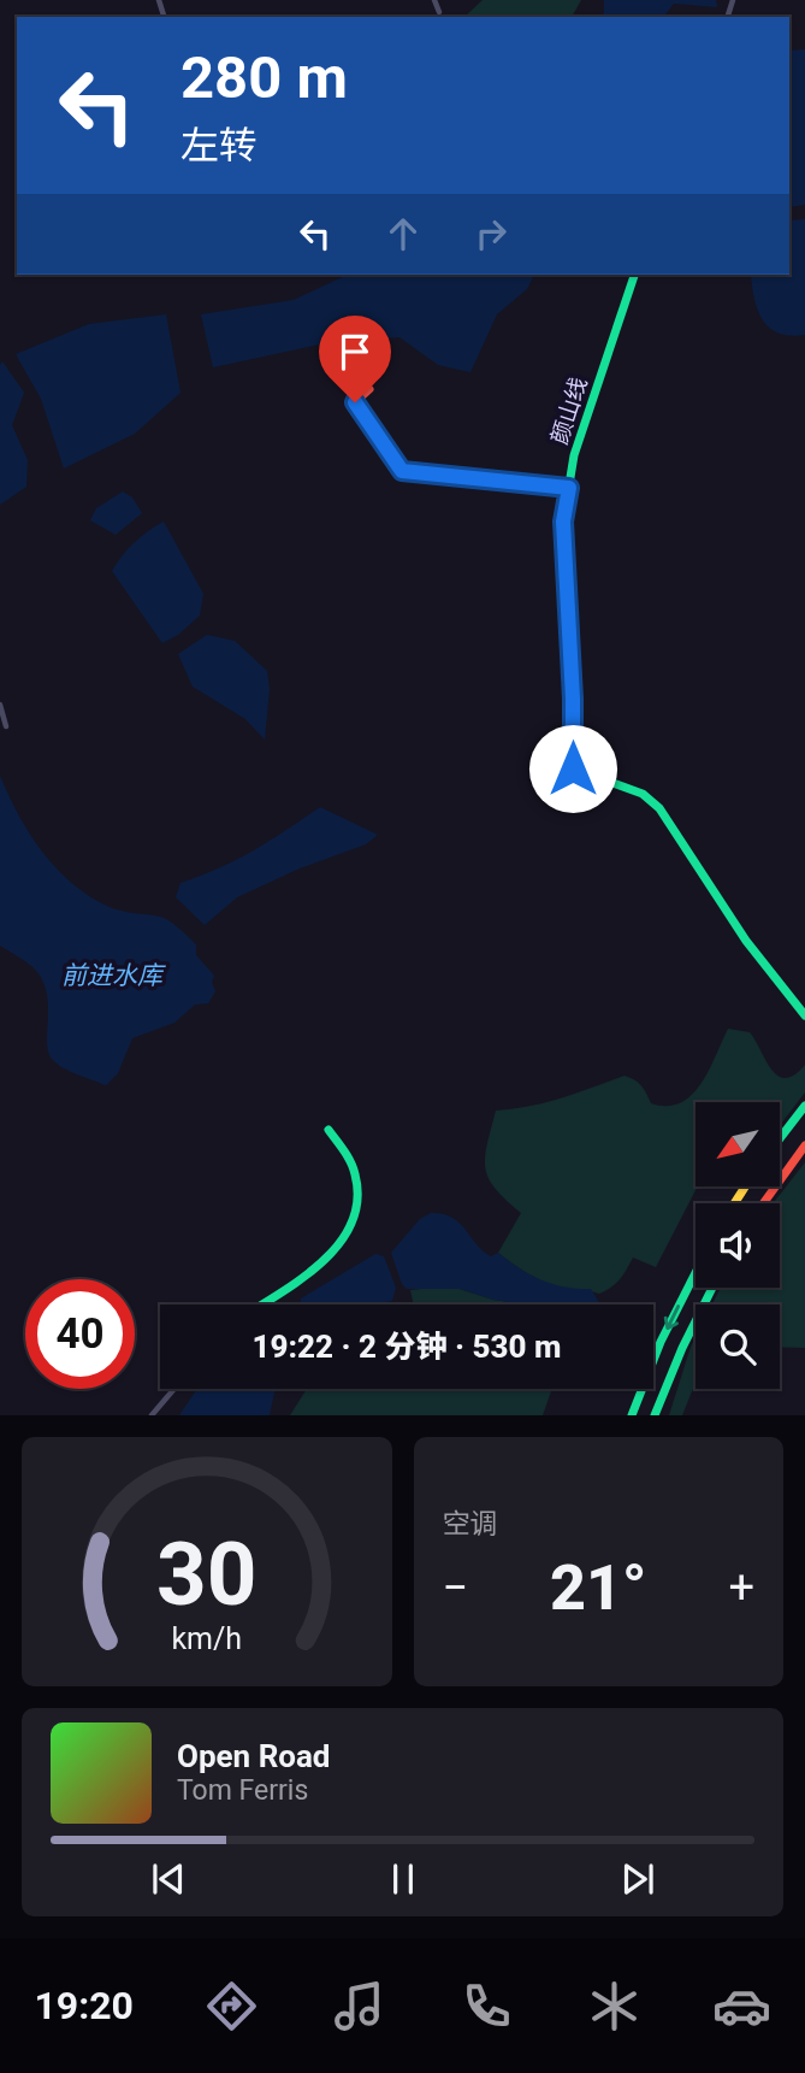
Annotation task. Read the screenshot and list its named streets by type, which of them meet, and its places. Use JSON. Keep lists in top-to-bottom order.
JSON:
{
  "streets": {
    "street": ["颜山线"]
  },
  "water": ["前进水库"],
  "north": "bottom left",
  "page": {
    "turn": ["280 m", "左转"],
    "limit": "40",
    "trip": "19:22 · 2 分钟 · 530 m",
    "tile": "空调",
    "heat": ["−", "21°", "+"],
    "song": ["Open Road", "Tom Ferris"],
    "tabs": "19:20",
    "gauge": ["30", "km/h"]
  }
}
